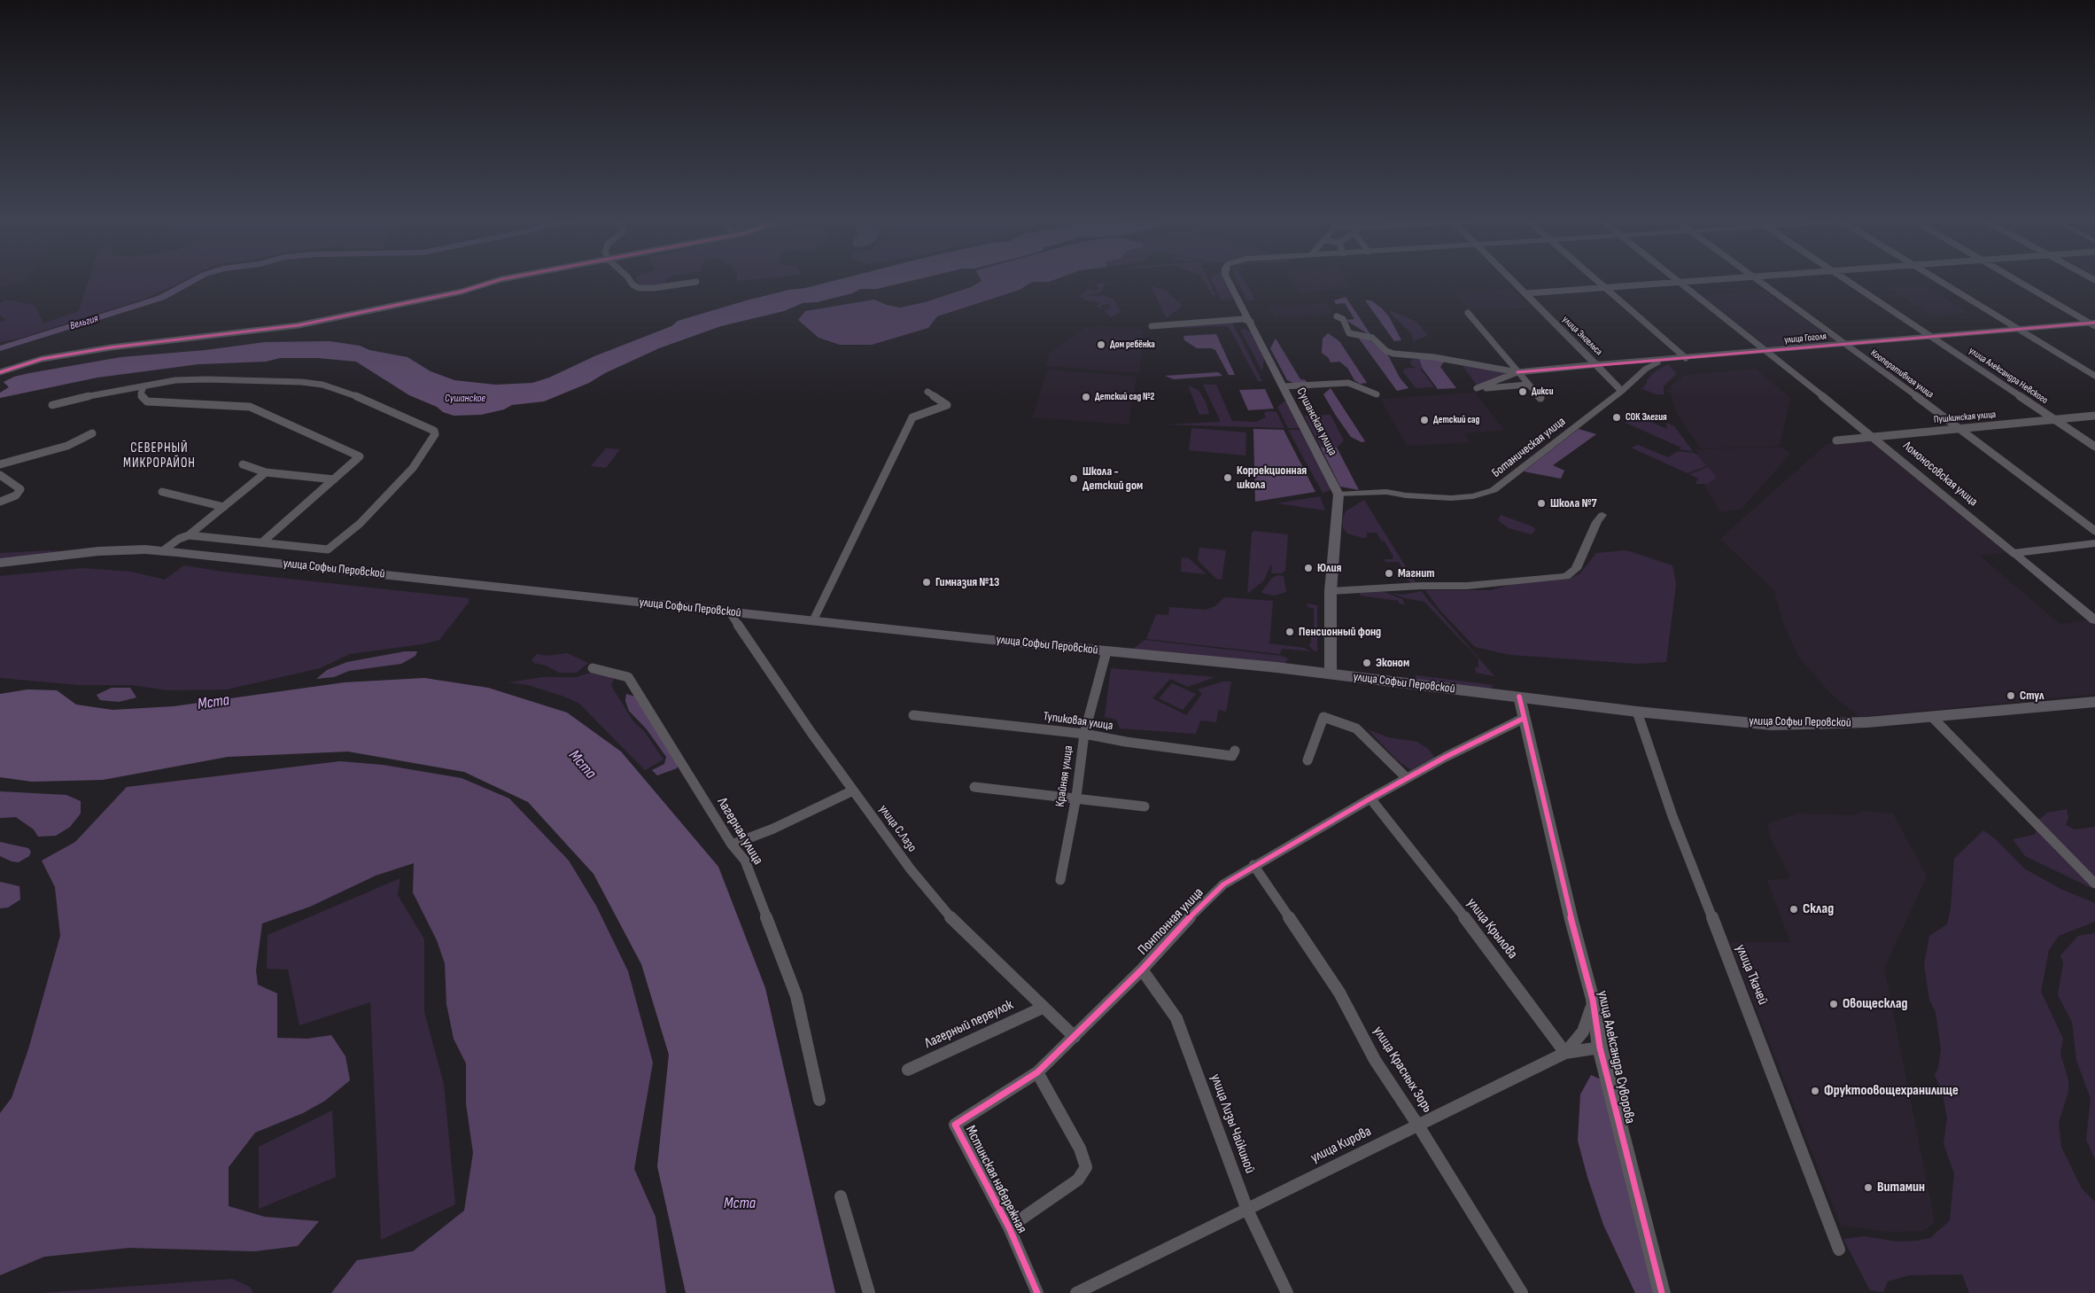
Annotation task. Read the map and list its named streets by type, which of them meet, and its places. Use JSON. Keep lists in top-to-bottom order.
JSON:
{
  "streets": {
    "main road": ["Сушанская улица", "Ломоносовская улица", "улица Софьи Перовской"],
    "street": [
      "улица Энгельса",
      "улица Гоголя",
      "Кооперативная улица",
      "улица Александра Невского",
      "Пушкинская улица",
      "Ботаническая улица",
      "Тупиковая улица",
      "Крайняя улица",
      "улица С.Лазо",
      "Лагерная улица",
      "Понтонная улица",
      "улица Крылова",
      "улица Ткачей",
      "Лагерный переулок",
      "улица Александра Суворова",
      "улица Красных Зорь",
      "улица Лизы Чайкиной",
      "улица Кирова",
      "Мстинская набережная"
    ]
  },
  "crossings": [
    ["улица Энгельса", "улица Гоголя"],
    ["улица Энгельса", "Ботаническая улица"],
    ["улица Гоголя", "Кооперативная улица"],
    ["улица Гоголя", "улица Александра Невского"],
    ["улица Гоголя", "Ботаническая улица"],
    ["улица Гоголя", "Ломоносовская улица"],
    ["Кооперативная улица", "Пушкинская улица"],
    ["улица Александра Невского", "Пушкинская улица"],
    ["Пушкинская улица", "Ломоносовская улица"],
    ["Сушанская улица", "Ботаническая улица"],
    ["улица Софьи Перовской", "Крайняя улица"],
    ["улица Софьи Перовской", "улица С.Лазо"],
    ["улица Софьи Перовской", "улица Ткачей"],
    ["улица Софьи Перовской", "улица Александра Суворова"],
    ["Тупиковая улица", "Крайняя улица"],
    ["улица С.Лазо", "Понтонная улица"],
    ["улица С.Лазо", "Лагерный переулок"],
    ["Понтонная улица", "улица Крылова"],
    ["Понтонная улица", "улица Александра Суворова"],
    ["Понтонная улица", "улица Красных Зорь"],
    ["Понтонная улица", "улица Лизы Чайкиной"],
    ["Понтонная улица", "Мстинская набережная"],
    ["улица Крылова", "улица Кирова"],
    ["улица Александра Суворова", "улица Кирова"],
    ["улица Красных Зорь", "улица Кирова"],
    ["улица Лизы Чайкиной", "улица Кирова"]
  ],
  "districts": ["СЕВЕРНЫЙ МИКРОРАЙОН"],
  "water": ["Вельгия", "Сушанское", "Мста"],
  "places": [
    "Дом ребёнка",
    "Дикси",
    "Детский сад №2",
    "СОК Элегия",
    "Детский сад",
    "Коррекционная школа",
    "Школа - Детский дом",
    "Школа №7",
    "Юлия",
    "Магнит",
    "Гимназия №13",
    "Пенсионный фонд",
    "Эконом",
    "Стул",
    "Склад",
    "Овощесклад",
    "Фруктоовощехранилище",
    "Витамин"
  ]
}
